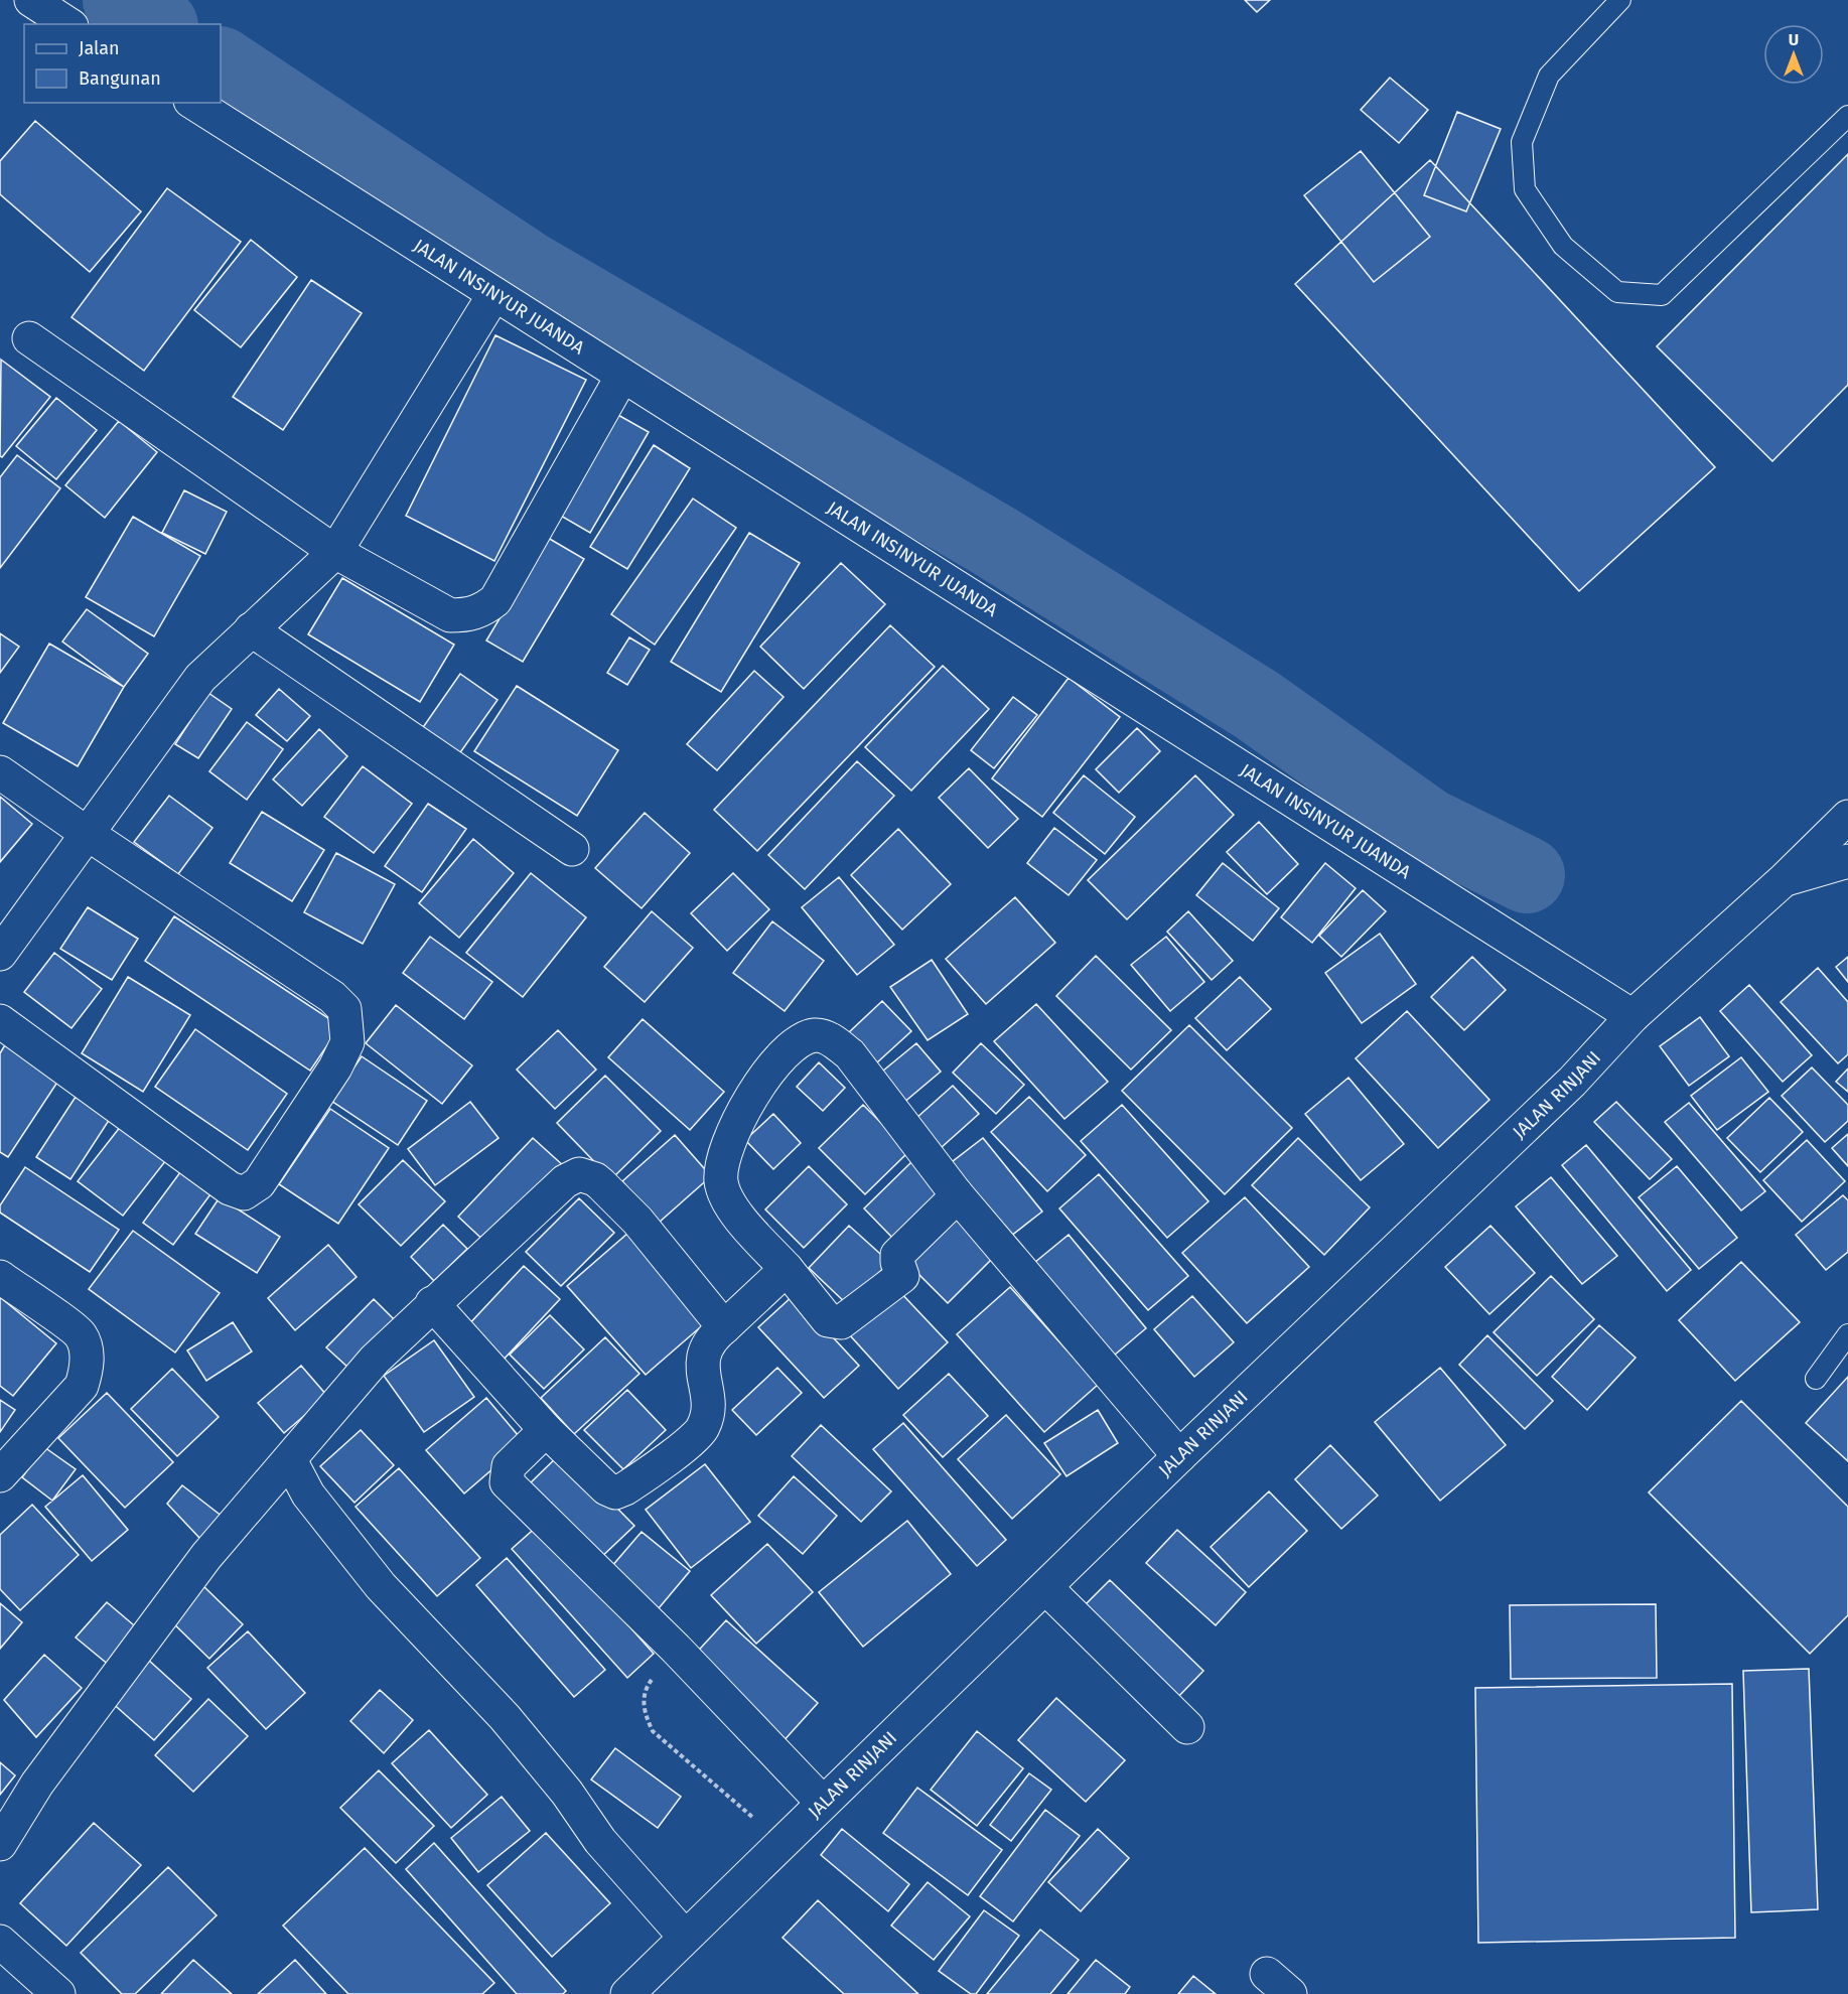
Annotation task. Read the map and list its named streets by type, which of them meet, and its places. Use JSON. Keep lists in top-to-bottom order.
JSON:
{
  "streets": {
    "street": ["JALAN INSINYUR JUANDA", "JALAN RINJANI"]
  },
  "crossings": [
    ["JALAN INSINYUR JUANDA", "JALAN RINJANI"]
  ],
  "legend": ["Jalan", "Bangunan"],
  "north": "top"
}
